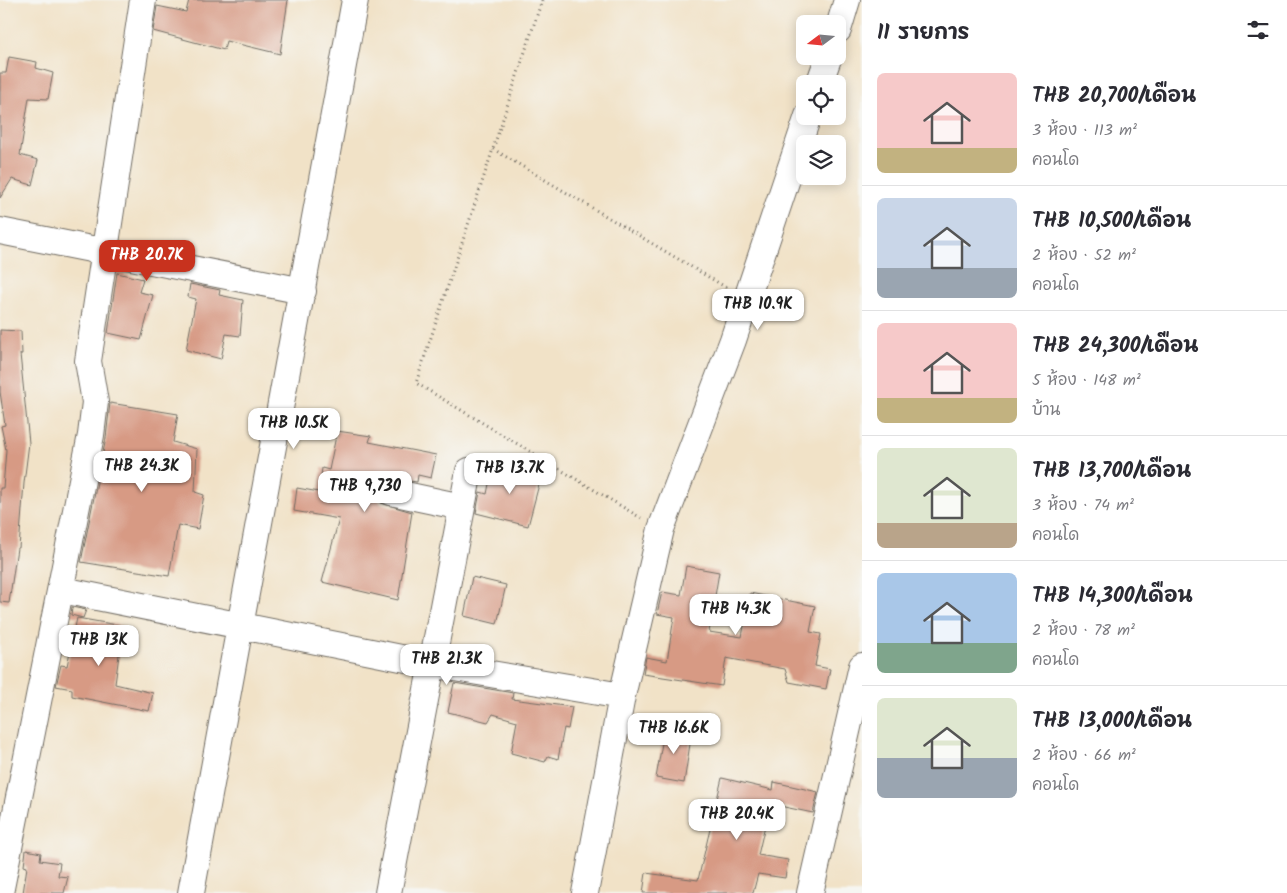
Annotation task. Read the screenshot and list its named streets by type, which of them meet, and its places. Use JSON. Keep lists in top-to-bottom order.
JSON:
{
  "north": "left",
  "page": {
    "heading": "11 รายการ",
    "list": [
      {
        "name": "THB 20,700/เดือน",
        "note": "3 ห้อง · 113 m² · คอนโด"
      },
      {
        "name": "THB 10,500/เดือน",
        "note": "2 ห้อง · 52 m² · คอนโด"
      },
      {
        "name": "THB 24,300/เดือน",
        "note": "5 ห้อง · 148 m² · บ้าน"
      },
      {
        "name": "THB 13,700/เดือน",
        "note": "3 ห้อง · 74 m² · คอนโด"
      },
      {
        "name": "THB 14,300/เดือน",
        "note": "2 ห้อง · 78 m² · คอนโด"
      },
      {
        "name": "THB 13,000/เดือน",
        "note": "2 ห้อง · 66 m² · คอนโด"
      }
    ],
    "price": [
      "THB 20.7K",
      "THB 10.9K",
      "THB 10.5K",
      "THB 24.3K",
      "THB 13.7K",
      "THB 9,730",
      "THB 14.3K",
      "THB 13K",
      "THB 21.3K",
      "THB 16.6K",
      "THB 20.4K"
    ]
  }
}
